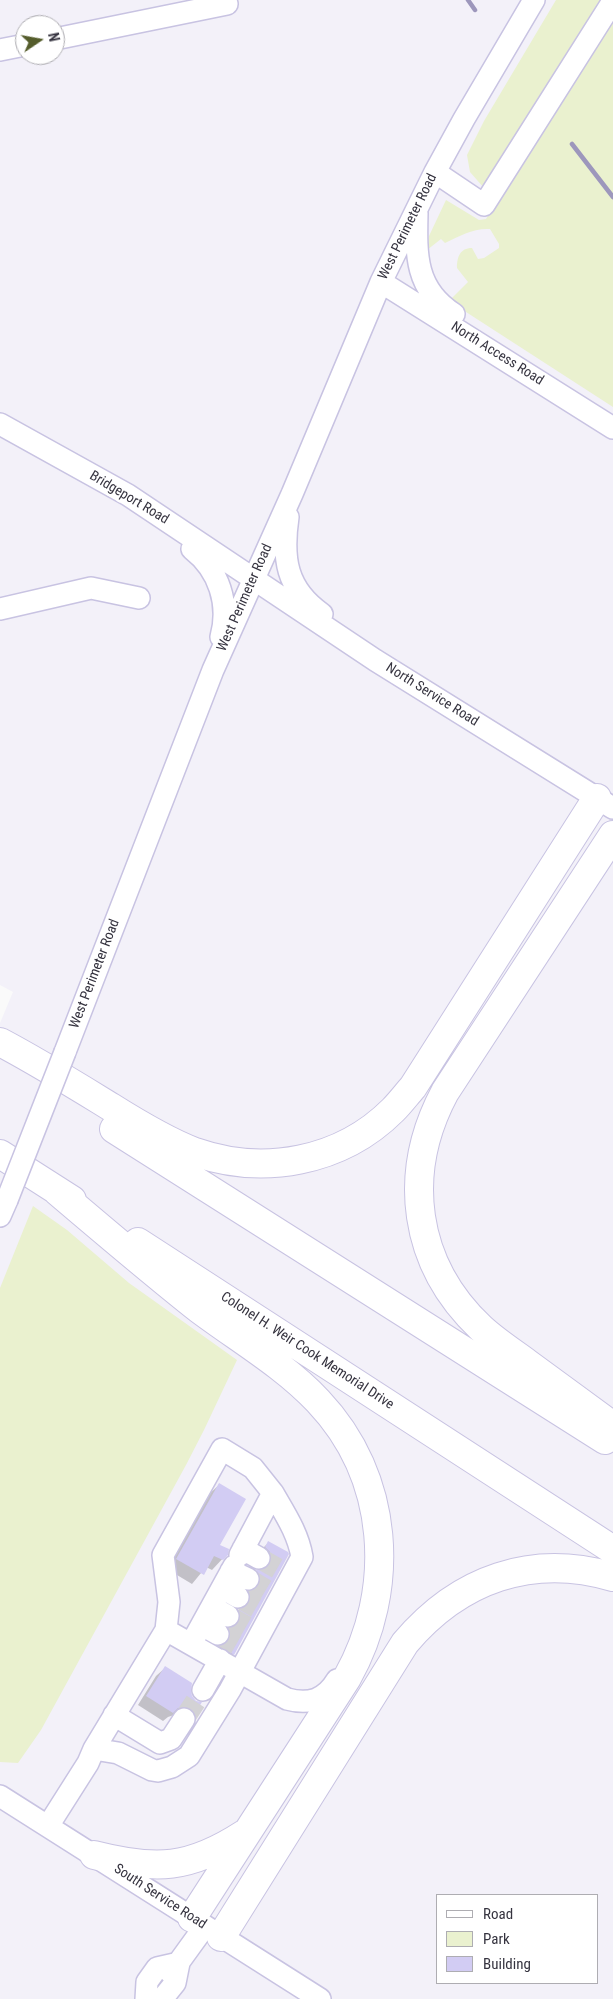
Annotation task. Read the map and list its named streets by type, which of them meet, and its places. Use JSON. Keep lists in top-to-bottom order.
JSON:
{
  "streets": {
    "highway": ["Colonel H. Weir Cook Memorial Drive"],
    "street": [
      "West Perimeter Road",
      "North Access Road",
      "Bridgeport Road",
      "North Service Road",
      "South Service Road"
    ]
  },
  "crossings": [
    ["West Perimeter Road", "North Access Road"],
    ["West Perimeter Road", "Bridgeport Road"],
    ["West Perimeter Road", "North Service Road"],
    ["Bridgeport Road", "North Service Road"]
  ],
  "legend": ["Road", "Park", "Building"],
  "north": "right"
}
